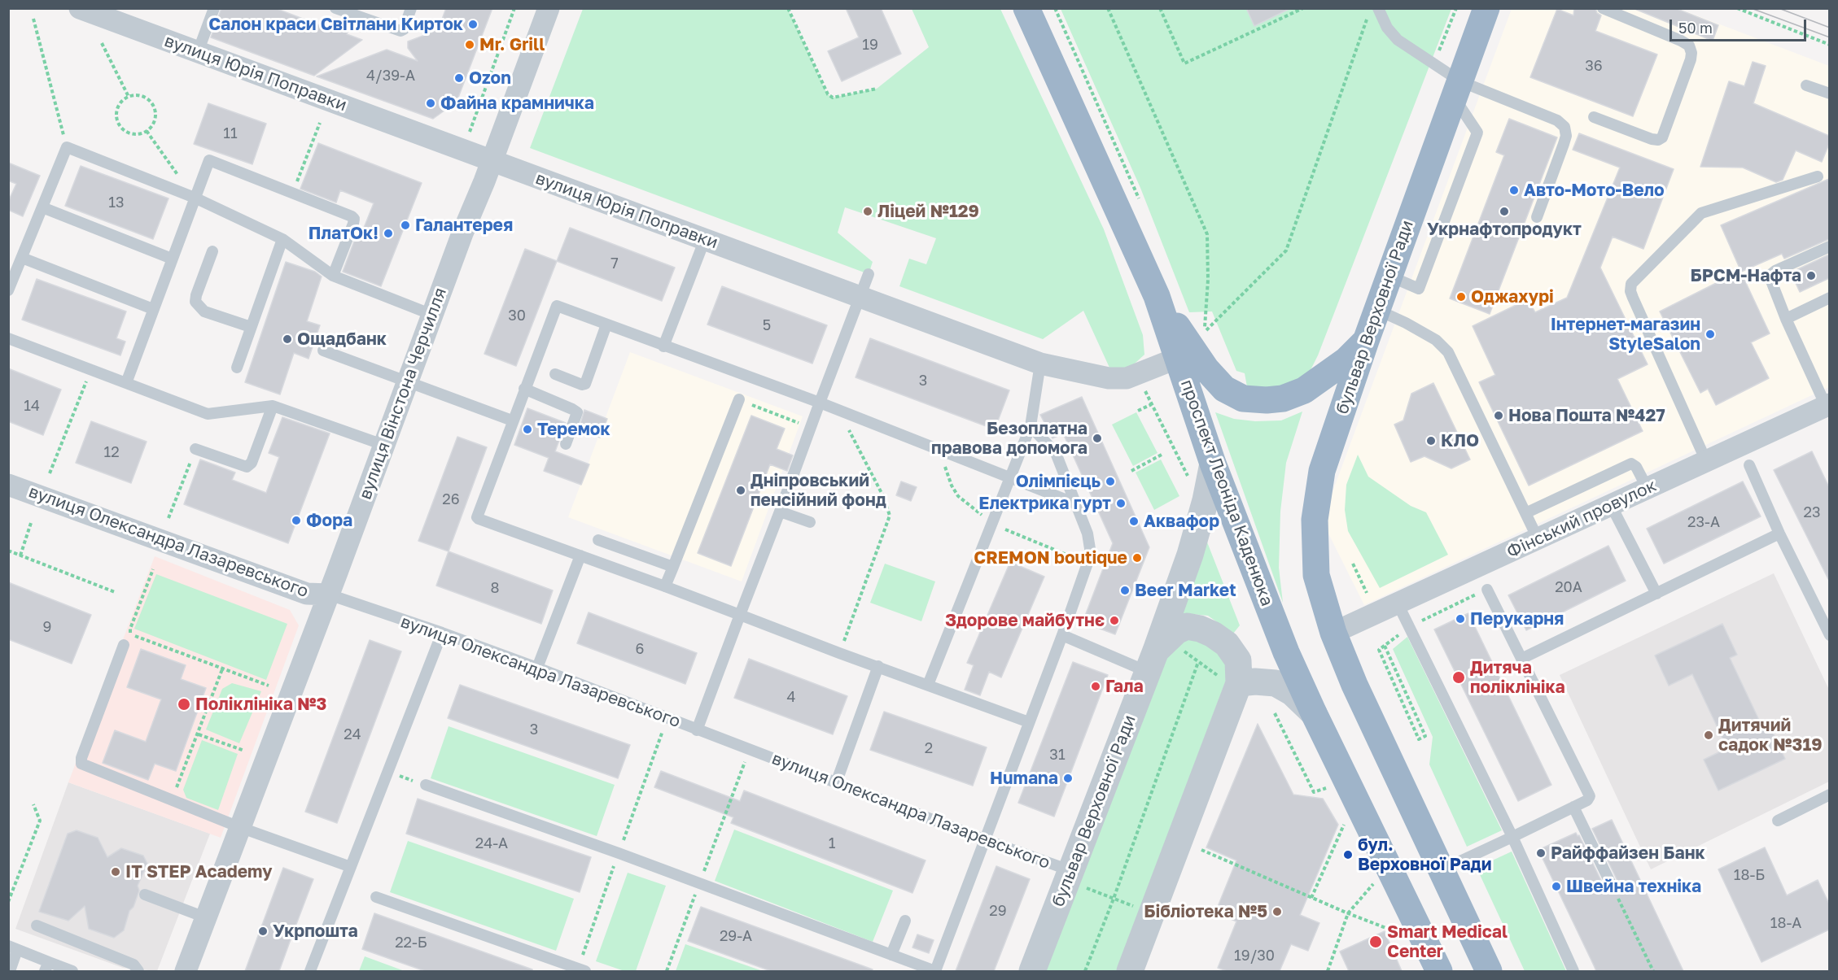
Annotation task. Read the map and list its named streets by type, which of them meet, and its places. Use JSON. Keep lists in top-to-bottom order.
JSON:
{
  "streets": {
    "highway": ["бульвар Верховної Ради", "проспект Леоніда Каденюка"],
    "street": [
      "вулиця Юрія Поправки",
      "вулиця Вінстона Черчилля",
      "Фінський провулок",
      "вулиця Олександра Лазаревського"
    ]
  },
  "crossings": [
    ["вулиця Юрія Поправки", "вулиця Вінстона Черчилля"],
    ["вулиця Юрія Поправки", "проспект Леоніда Каденюка"],
    ["бульвар Верховної Ради", "проспект Леоніда Каденюка"],
    ["бульвар Верховної Ради", "Фінський провулок"],
    ["бульвар Верховної Ради", "вулиця Олександра Лазаревського"],
    ["вулиця Вінстона Черчилля", "вулиця Олександра Лазаревського"]
  ],
  "places": [
    "Салон краси Світлани Кирток",
    "Mr. Grill",
    "Ozon",
    "Файна крамничка",
    "Авто-Мото-Вело",
    "Ліцей №129",
    "Укрнафтопродукт",
    "Галантерея",
    "ПлатОк!",
    "БРСМ-Нафта",
    "Оджахурі",
    "Інтернет-магазин StyleSalon",
    "Ощадбанк",
    "Нова Пошта №427",
    "Теремок",
    "Безоплатна правова допомога",
    "КЛО",
    "Олімпієць",
    "Дніпровський пенсійний фонд",
    "Електрика гурт",
    "Фора",
    "Аквафор",
    "CREMON boutique",
    "Beer Market",
    "Перукарня",
    "Здорове майбутнє",
    "Дитяча поліклініка",
    "Гала",
    "Поліклініка №3",
    "Дитячий садок №319",
    "Humana",
    "Райффайзен Банк",
    "бул. Верховної Ради",
    "IT STEP Academy",
    "Швейна техніка",
    "Бібліотека №5",
    "Укрпошта",
    "Smart Medical Center"
  ],
  "house_numbers": [
    "19",
    "36",
    "4/39-А",
    "11",
    "13",
    "7",
    "30",
    "5",
    "3",
    "14",
    "12",
    "26",
    "23",
    "23-А",
    "20А",
    "8",
    "9",
    "6",
    "4",
    "3",
    "24",
    "2",
    "31",
    "24-А",
    "1",
    "18-Б",
    "29",
    "18-А",
    "29-А",
    "22-Б",
    "19/30"
  ],
  "scale_bar": "50 m"
}
